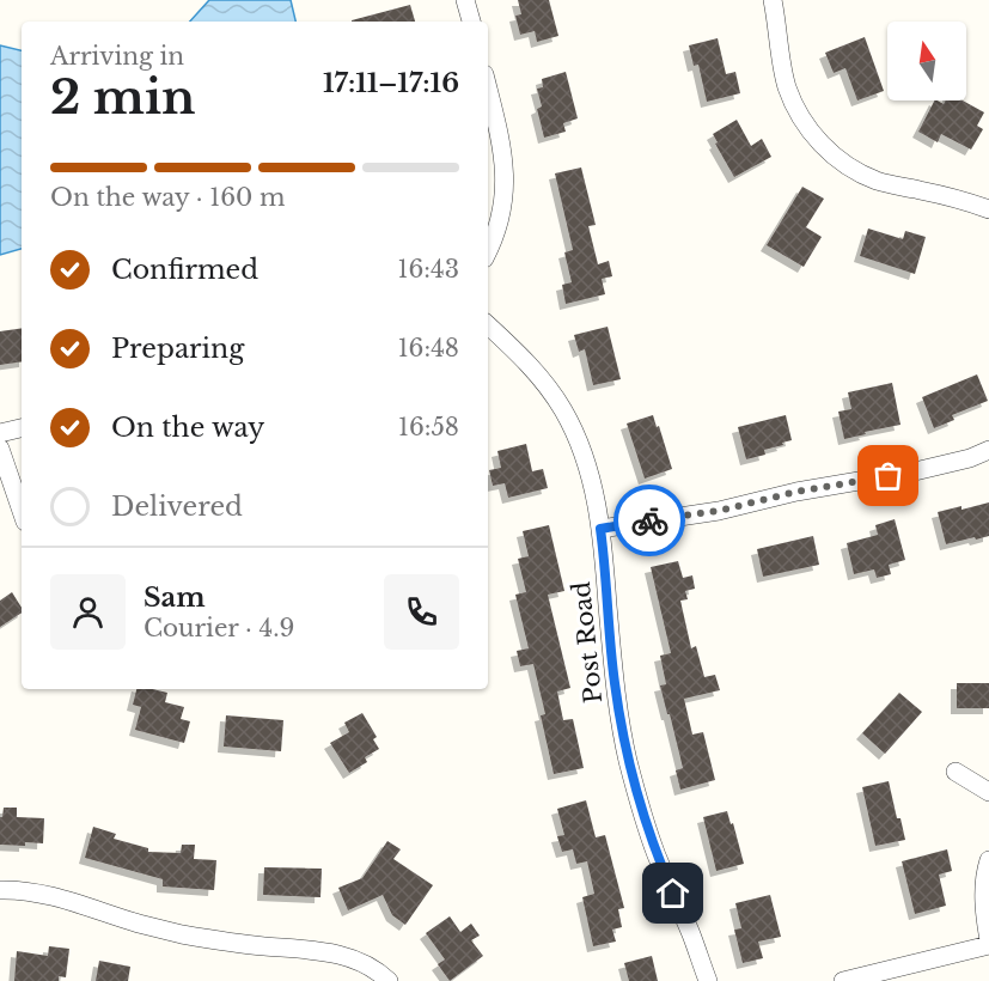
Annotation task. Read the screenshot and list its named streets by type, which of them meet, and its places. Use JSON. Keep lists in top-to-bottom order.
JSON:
{
  "streets": {
    "street": ["Post Road"]
  },
  "north": "top",
  "page": {
    "heading": ["2 min", "Arriving in", "17:11–17:16"],
    "panel": ["Sam", "Courier · 4.9"],
    "bar": "On the way · 160 m",
    "list": [
      ["Confirmed", "16:43"],
      ["Preparing", "16:48"],
      ["On the way", "16:58"],
      "Delivered"
    ]
  }
}
